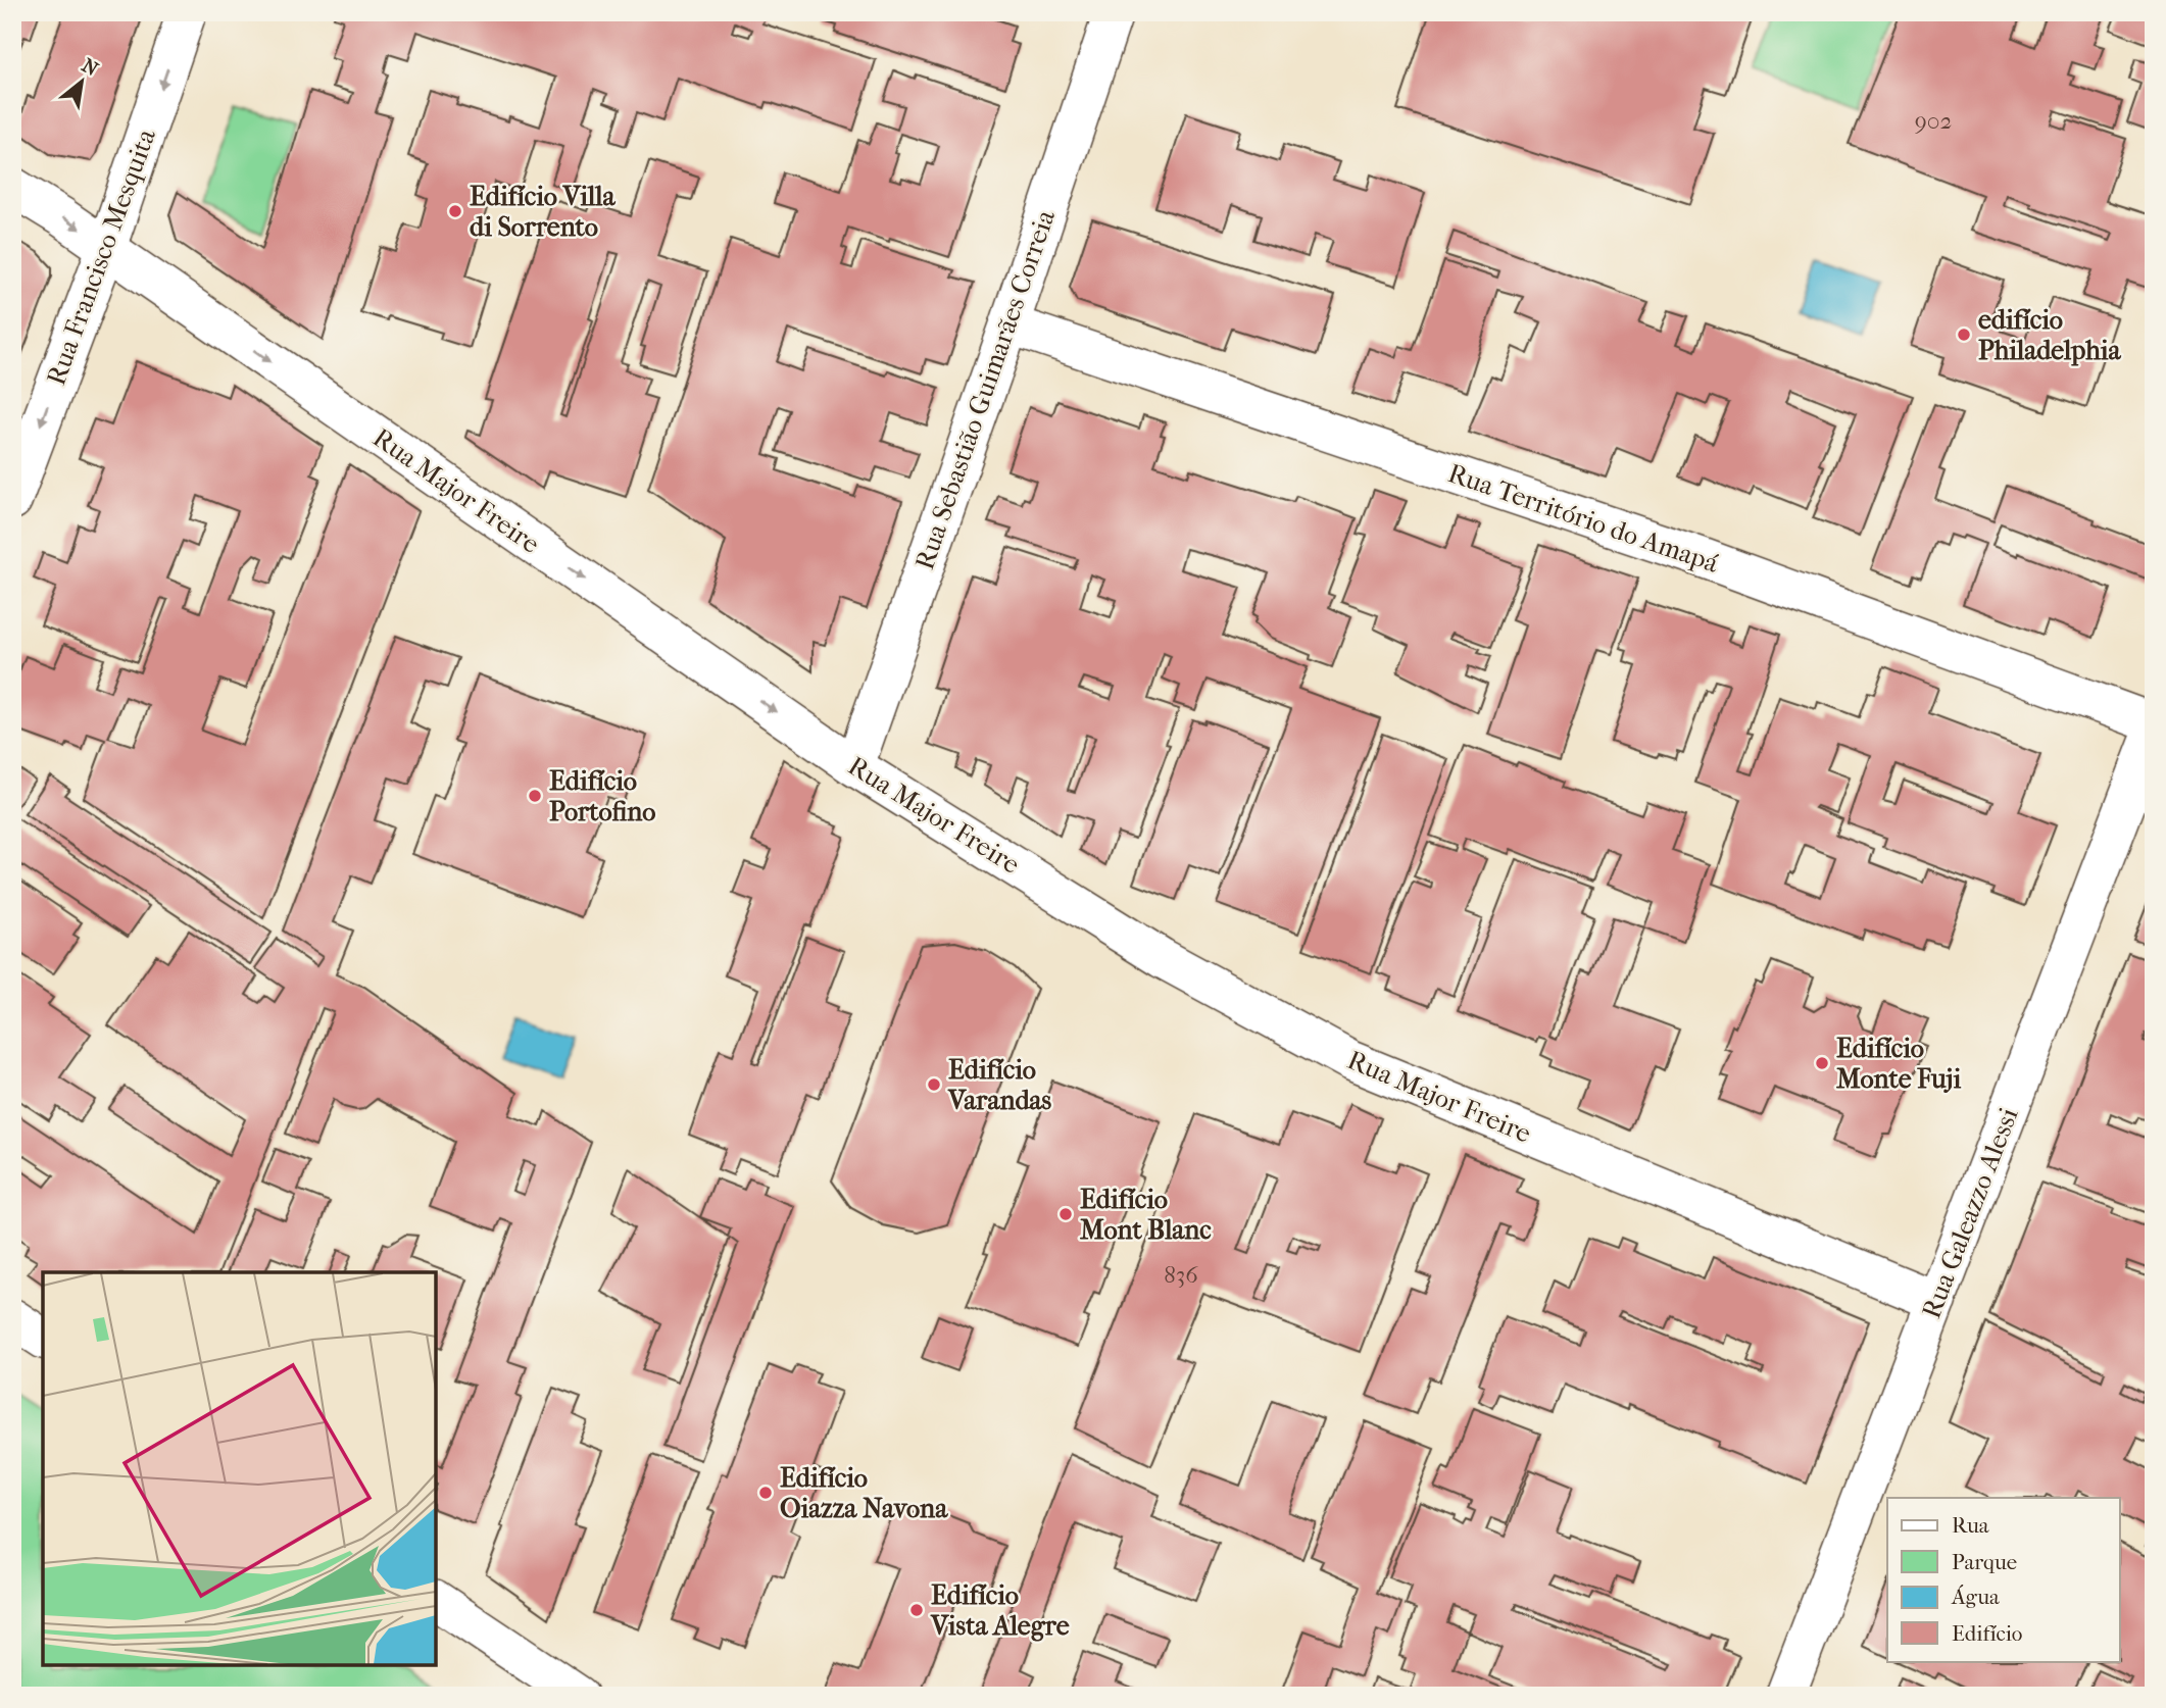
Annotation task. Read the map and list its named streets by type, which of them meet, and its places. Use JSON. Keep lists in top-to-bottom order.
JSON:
{
  "streets": {
    "street": [
      "Rua Francisco Mesquita",
      "Rua Sebastião Guimarães Correia",
      "Rua Major Freire",
      "Rua Território do Amapá",
      "Rua Galeazzo Alessi"
    ]
  },
  "crossings": [
    ["Rua Francisco Mesquita", "Rua Major Freire"],
    ["Rua Sebastião Guimarães Correia", "Rua Major Freire"],
    ["Rua Sebastião Guimarães Correia", "Rua Território do Amapá"],
    ["Rua Major Freire", "Rua Galeazzo Alessi"]
  ],
  "one_way": ["Rua Francisco Mesquita", "Rua Major Freire"],
  "places": [
    "Edifício Villa di Sorrento",
    "edifício Philadelphia",
    "Edifício Portofino",
    "Edifício Monte Fuji",
    "Edifício Varandas",
    "Edifício Mont Blanc",
    "Edifício Oiazza Navona",
    "Edifício Vista Alegre"
  ],
  "house_numbers": ["902", "836"],
  "legend": [
    "Rua",
    "Parque",
    "Água",
    "Edifício"
  ],
  "north": "top right"
}
